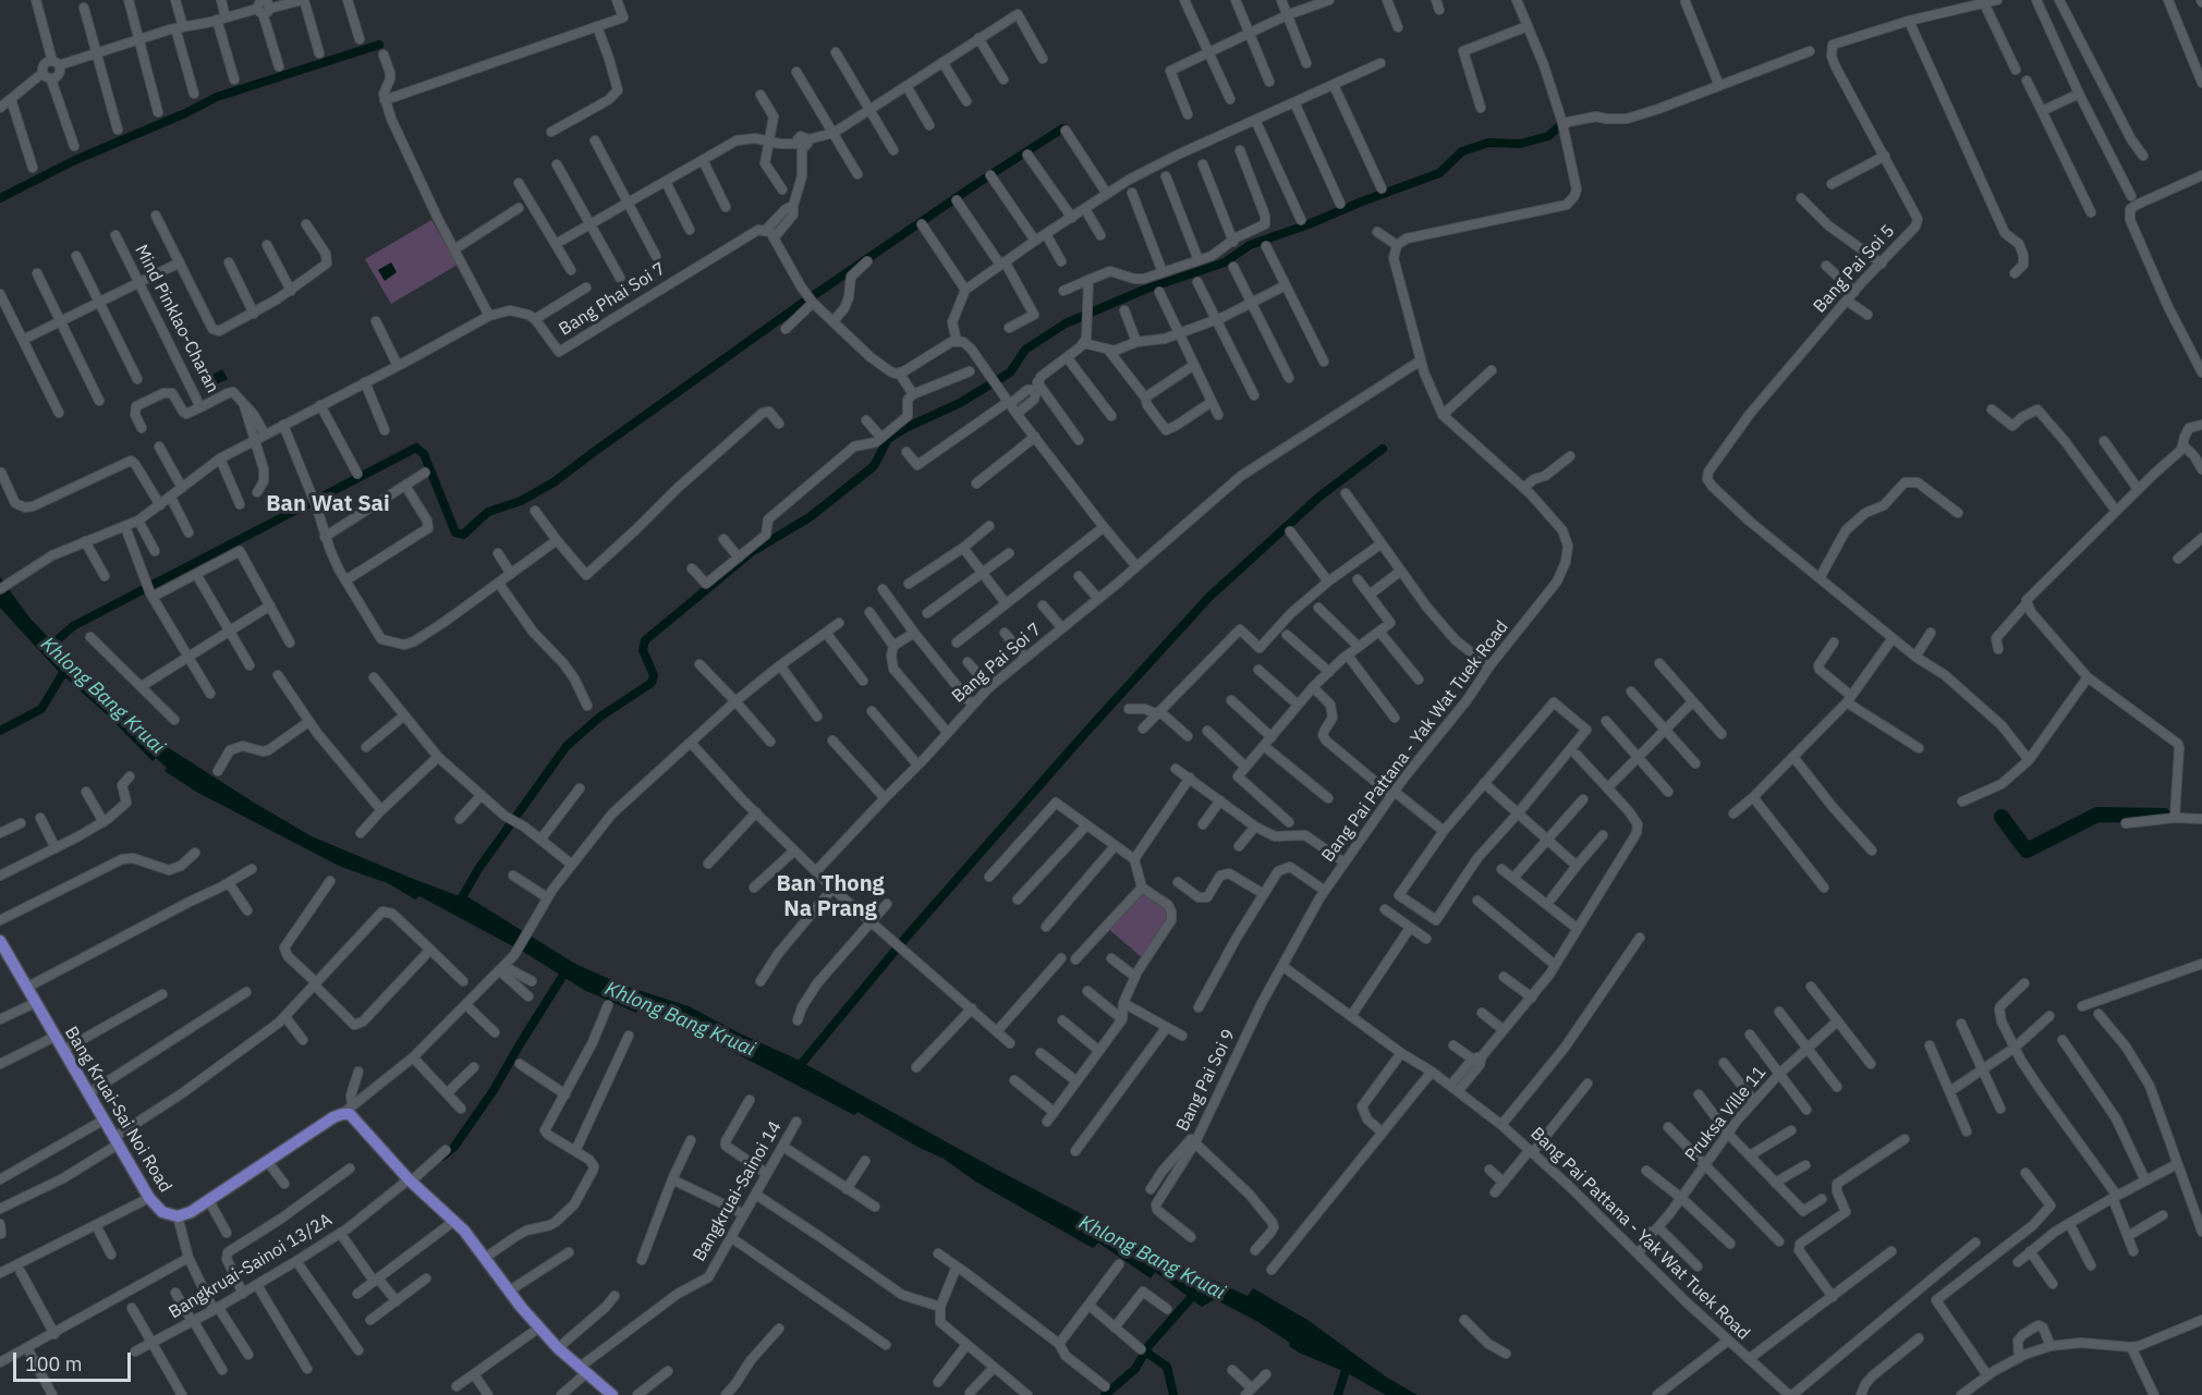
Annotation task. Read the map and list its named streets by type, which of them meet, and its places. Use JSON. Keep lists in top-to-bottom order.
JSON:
{
  "streets": {
    "main road": ["Bang Kruai-Sai Noi Road"],
    "street": [
      "Bang Pai Soi 5",
      "Bang Phai Soi 7",
      "Mind Pinklao-Charan",
      "Bang Pai Soi 7",
      "Bang Pai Pattana - Yak Wat Tuek Road",
      "Bang Pai Soi 9",
      "Pruksa Ville 11",
      "Bangkruai-Sainoi 14",
      "Bangkruai-Sainoi 13/2A"
    ]
  },
  "crossings": [
    ["Bang Phai Soi 7", "Mind Pinklao-Charan"],
    ["Bang Pai Soi 7", "Bang Pai Pattana - Yak Wat Tuek Road"],
    ["Bang Pai Pattana - Yak Wat Tuek Road", "Bang Pai Soi 9"],
    ["Bang Pai Pattana - Yak Wat Tuek Road", "Pruksa Ville 11"]
  ],
  "districts": ["Ban Wat Sai", "Ban Thong Na Prang"],
  "water": ["Khlong Bang Kruai"],
  "scale_bar": "100 m"
}
